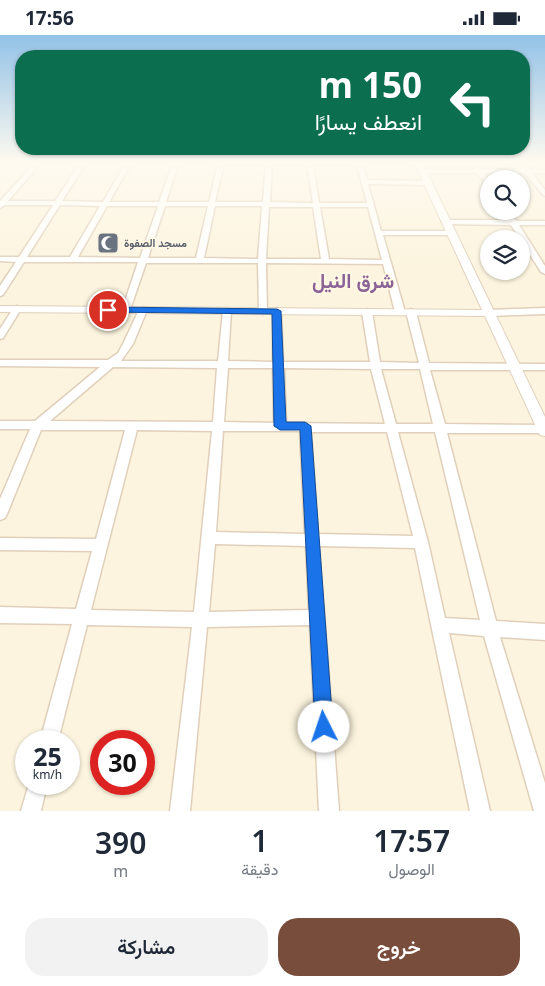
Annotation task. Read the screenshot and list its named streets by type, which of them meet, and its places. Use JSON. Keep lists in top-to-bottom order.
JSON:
{
  "districts": ["شرق النيل"],
  "places": {
    "mosque": ["مسجد الصفوة"]
  },
  "page": {
    "status": "17:56",
    "turn": ["150 m", "انعطف يسارًا"],
    "speed": "25 km/h",
    "limit": "30",
    "eta": [
      "17:57",
      "الوصول",
      "1",
      "دقيقة",
      "390",
      "m"
    ],
    "buttons": ["خروج", "مشاركة"]
  }
}
